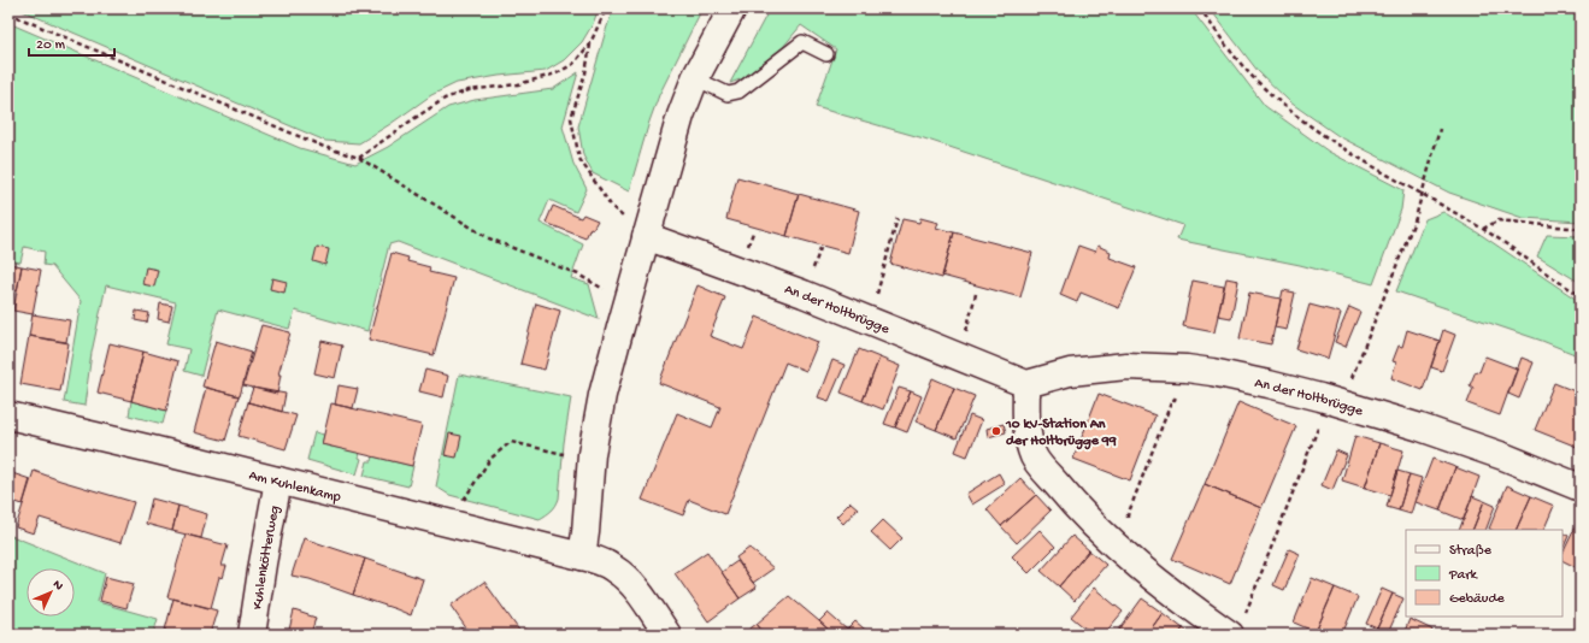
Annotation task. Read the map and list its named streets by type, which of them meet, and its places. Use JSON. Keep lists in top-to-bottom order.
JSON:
{
  "streets": {
    "street": ["An der Holtbrügge", "Am Kuhlenkamp", "Kuhlenkötterweg"]
  },
  "crossings": [
    ["Am Kuhlenkamp", "Kuhlenkötterweg"]
  ],
  "places": ["10 kV-Station An der Holtbrügge 99"],
  "legend": ["Straße", "Park", "Gebäude"],
  "scale_bar": "20 m",
  "north": "top right"
}
